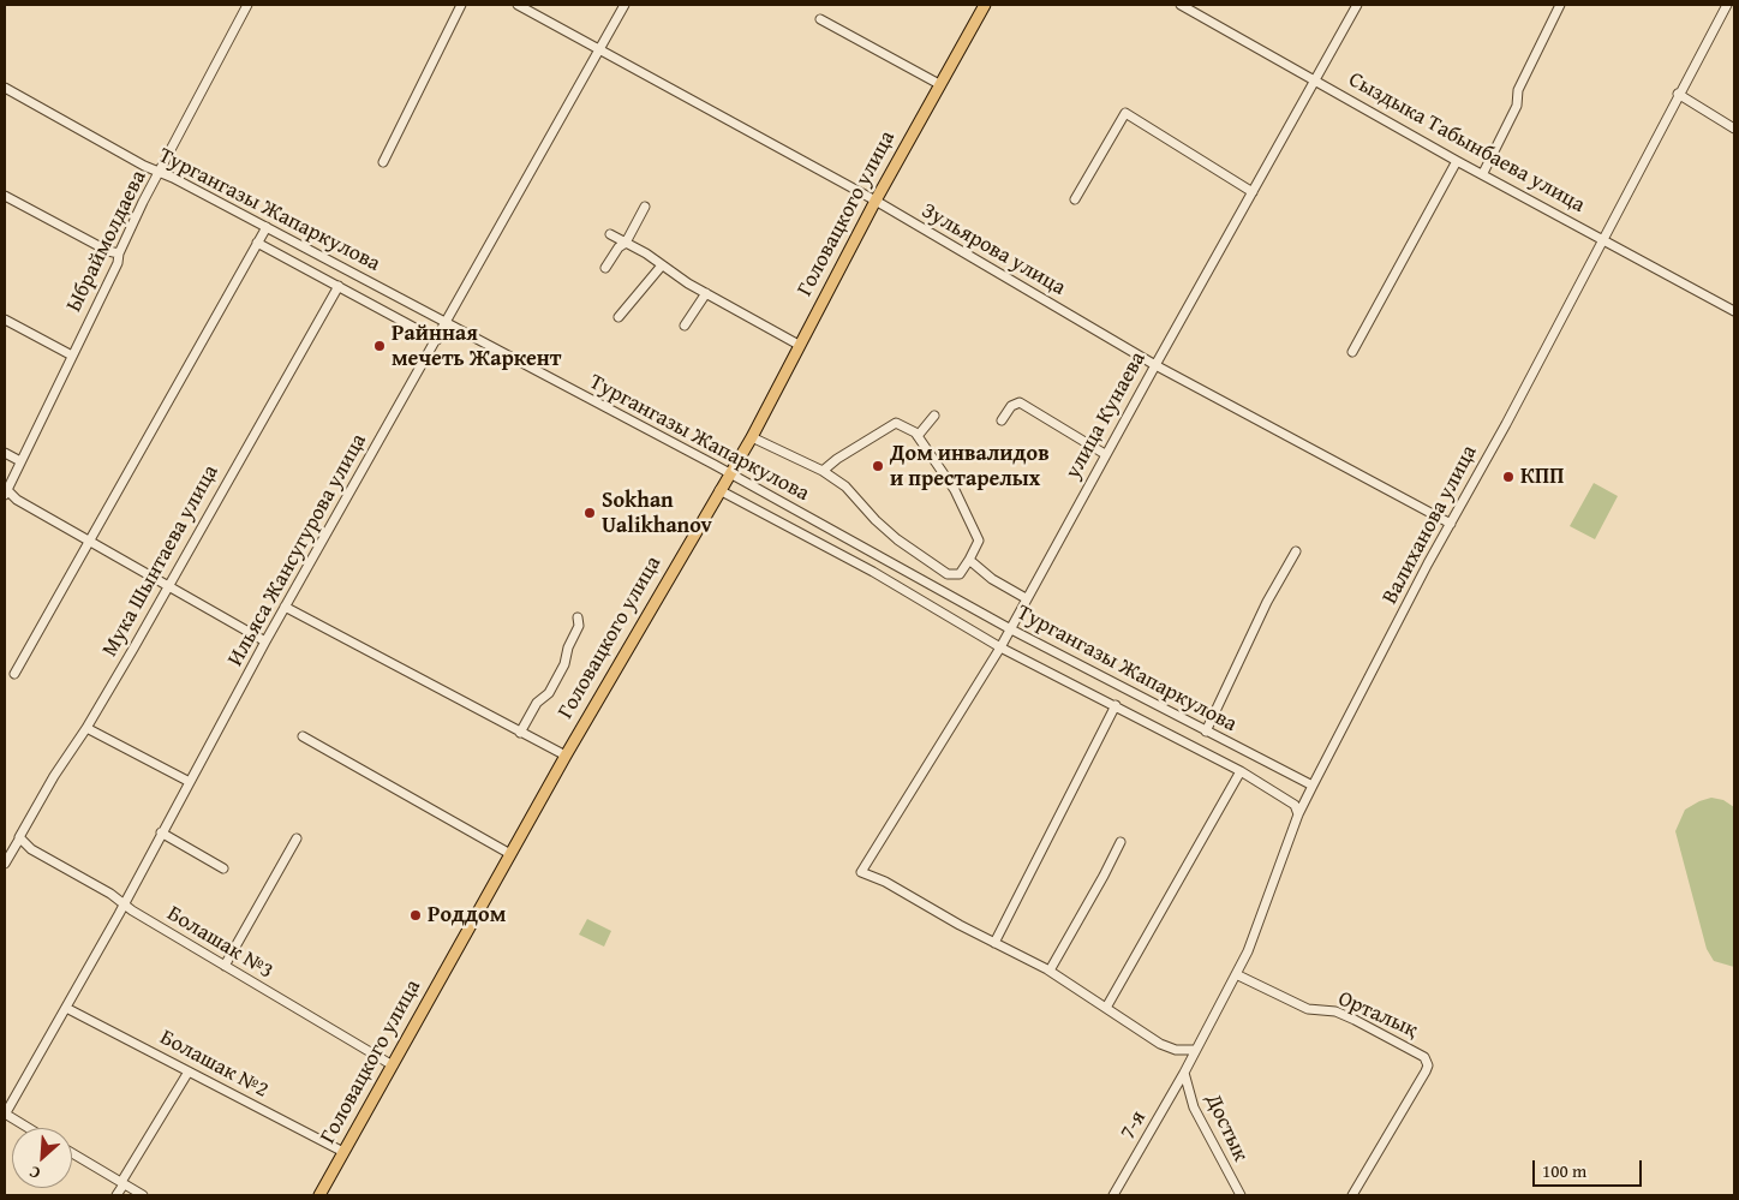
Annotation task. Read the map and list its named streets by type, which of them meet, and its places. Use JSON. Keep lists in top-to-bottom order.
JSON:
{
  "streets": {
    "main road": ["Головацкого улица"],
    "street": [
      "Сыздыка Табынбаева улица",
      "Тургангазы Жапаркулова",
      "Ыбраймолдаева",
      "Зульярова улица",
      "улица Кунаева",
      "Валиханова улица",
      "Ильяса Жансугурова улица",
      "Мука Шынтаева улица",
      "Болашак №3",
      "Орталық",
      "Болашак №2",
      "7-я",
      "Достык"
    ]
  },
  "crossings": [
    ["Сыздыка Табынбаева улица", "улица Кунаева"],
    ["Сыздыка Табынбаева улица", "Валиханова улица"],
    ["Тургангазы Жапаркулова", "Головацкого улица"],
    ["Тургангазы Жапаркулова", "Ыбраймолдаева"],
    ["Тургангазы Жапаркулова", "улица Кунаева"],
    ["Тургангазы Жапаркулова", "Валиханова улица"],
    ["Тургангазы Жапаркулова", "Ильяса Жансугурова улица"],
    ["Головацкого улица", "Зульярова улица"],
    ["Головацкого улица", "Болашак №3"],
    ["Головацкого улица", "Болашак №2"],
    ["Зульярова улица", "улица Кунаева"],
    ["Зульярова улица", "Валиханова улица"],
    ["Зульярова улица", "Ильяса Жансугурова улица"],
    ["Валиханова улица", "Орталық"],
    ["Валиханова улица", "7-я"],
    ["Валиханова улица", "Достык"],
    ["Ильяса Жансугурова улица", "Болашак №3"],
    ["Ильяса Жансугурова улица", "Болашак №2"],
    ["Мука Шынтаева улица", "Болашак №3"],
    ["7-я", "Достык"]
  ],
  "places": [
    "Райнная мечеть Жаркент",
    "Дом инвалидов и престарелых",
    "КПП",
    "Sokhan Ualikhanov",
    "Роддом"
  ],
  "scale_bar": "100 m",
  "north": "bottom left"
}
